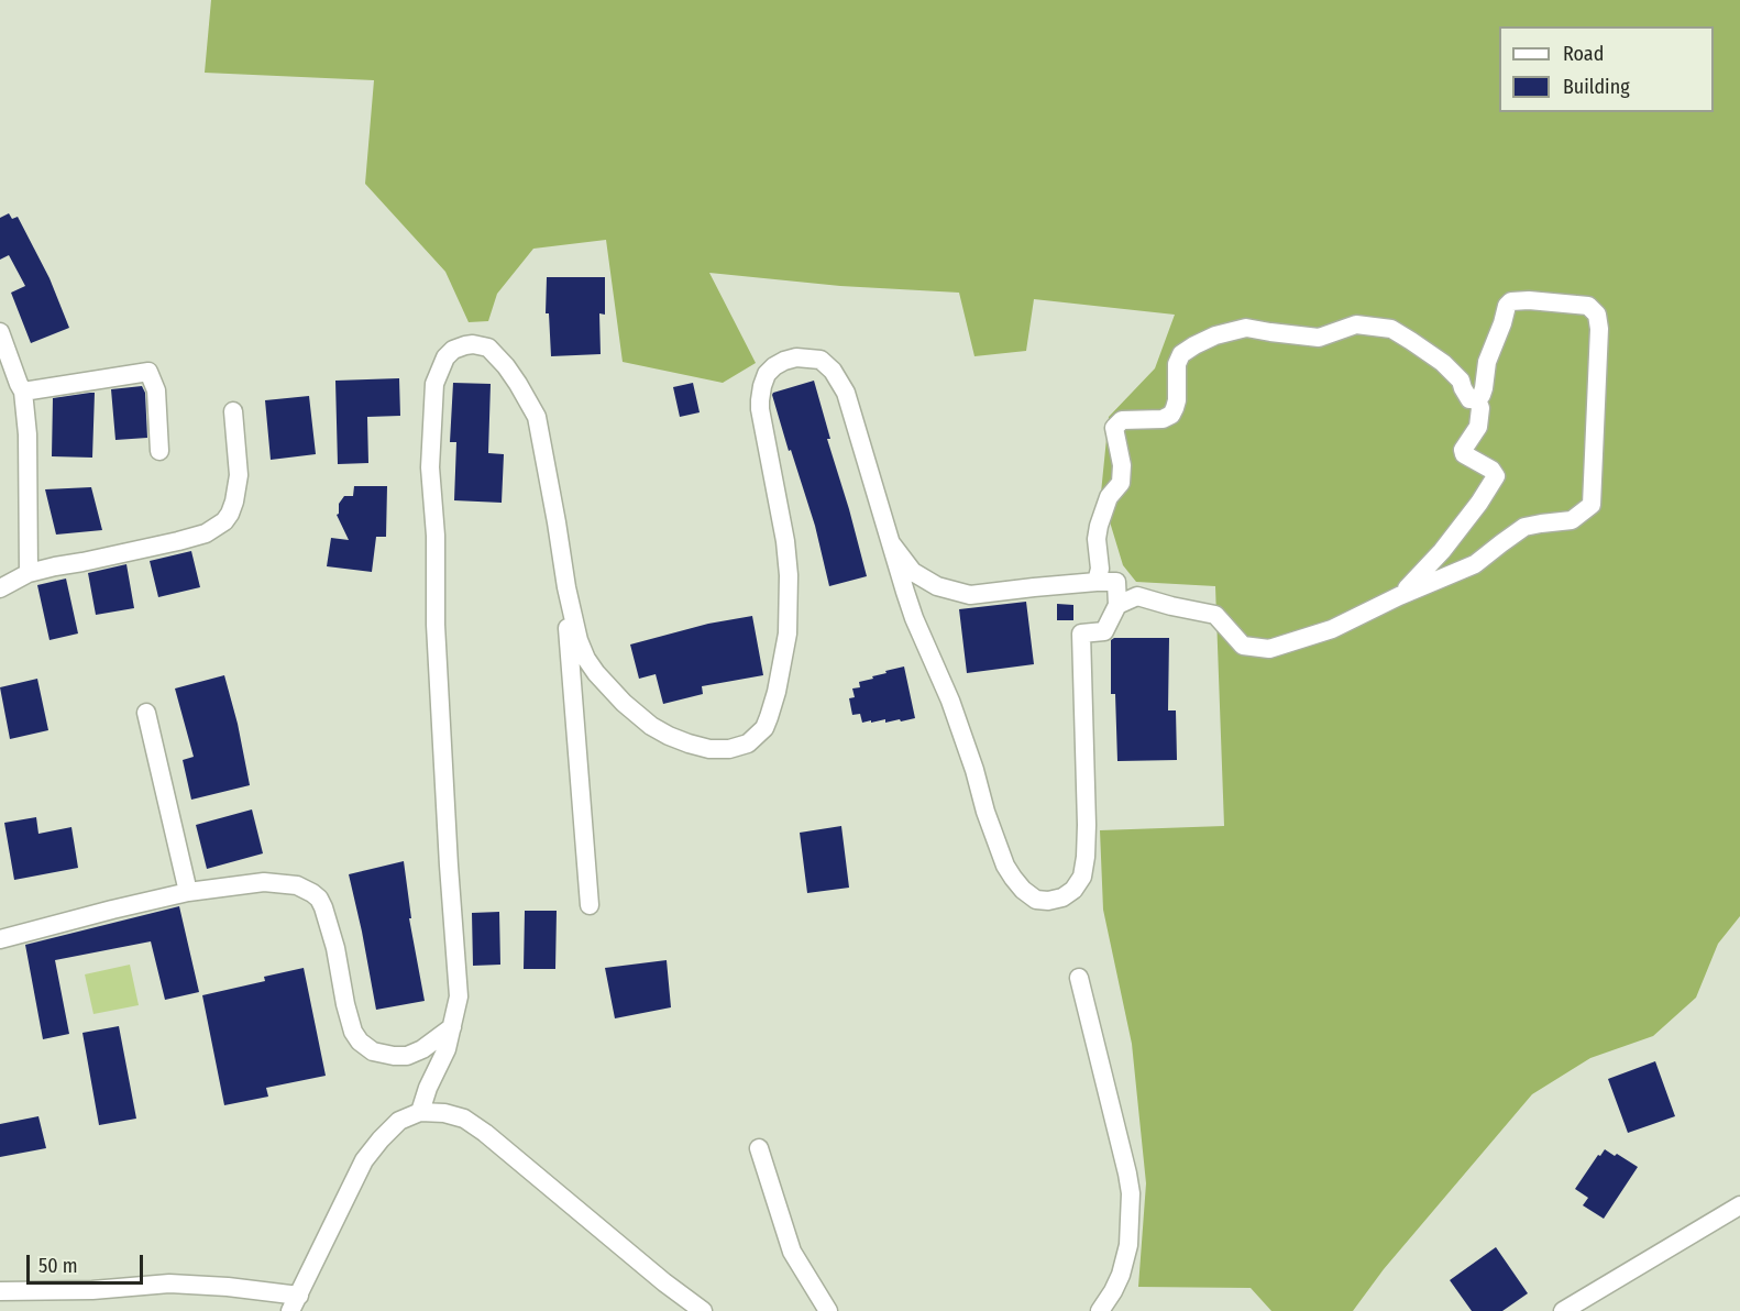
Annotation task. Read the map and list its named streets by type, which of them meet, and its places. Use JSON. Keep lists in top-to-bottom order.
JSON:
{
  "legend": ["Road", "Building"],
  "scale_bar": "50 m"
}
